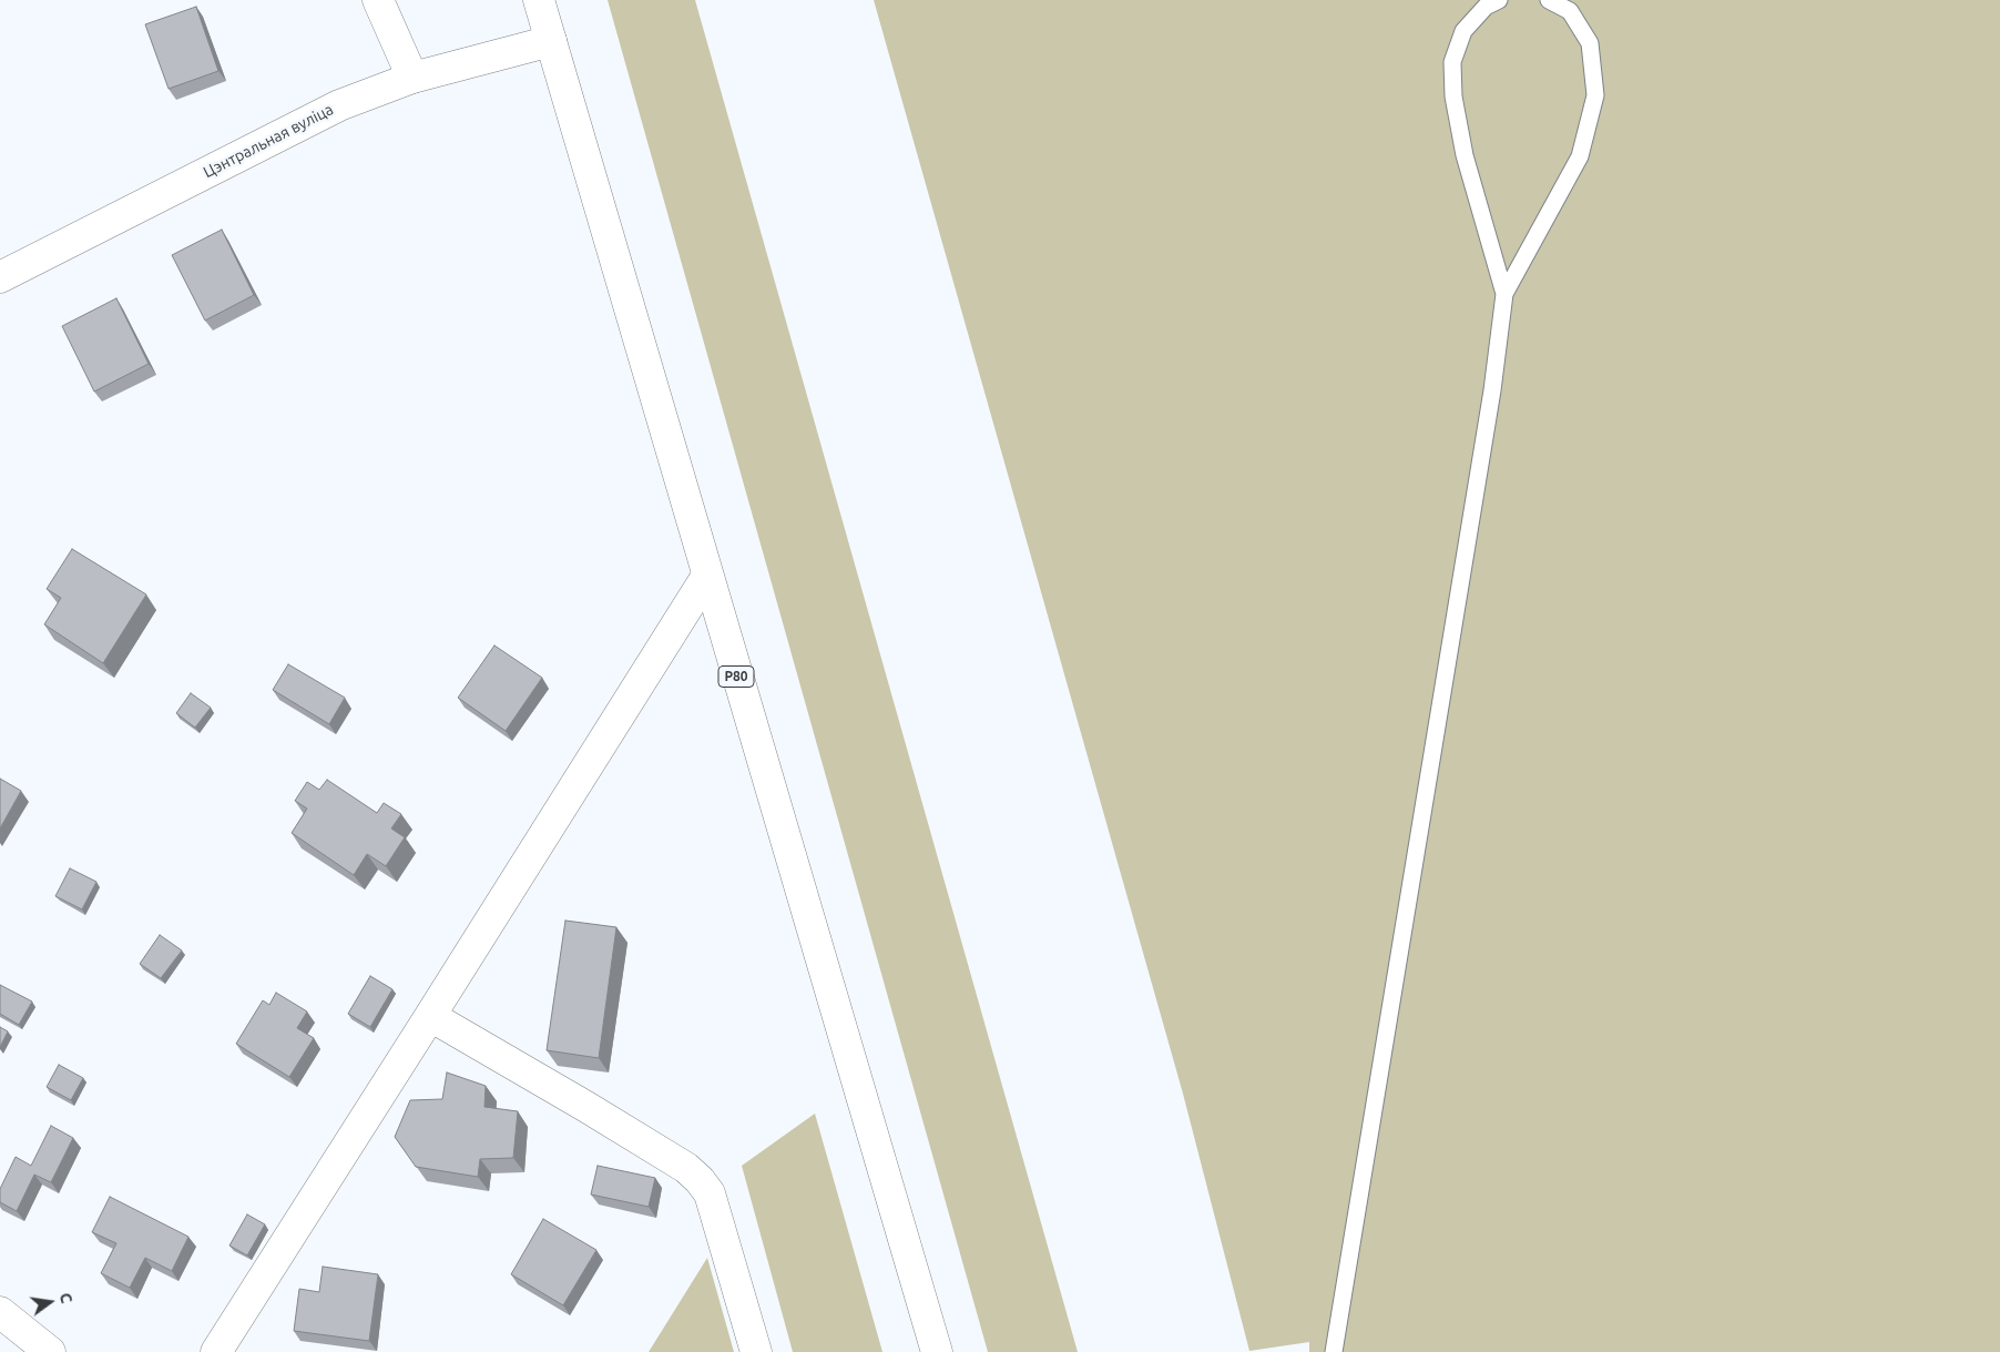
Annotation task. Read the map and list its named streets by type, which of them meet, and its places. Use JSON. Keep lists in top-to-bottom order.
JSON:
{
  "streets": {
    "street": ["Цэнтральная вуліца", "Р80"]
  },
  "crossings": [
    ["Цэнтральная вуліца", "Р80"]
  ],
  "north": "right"
}
